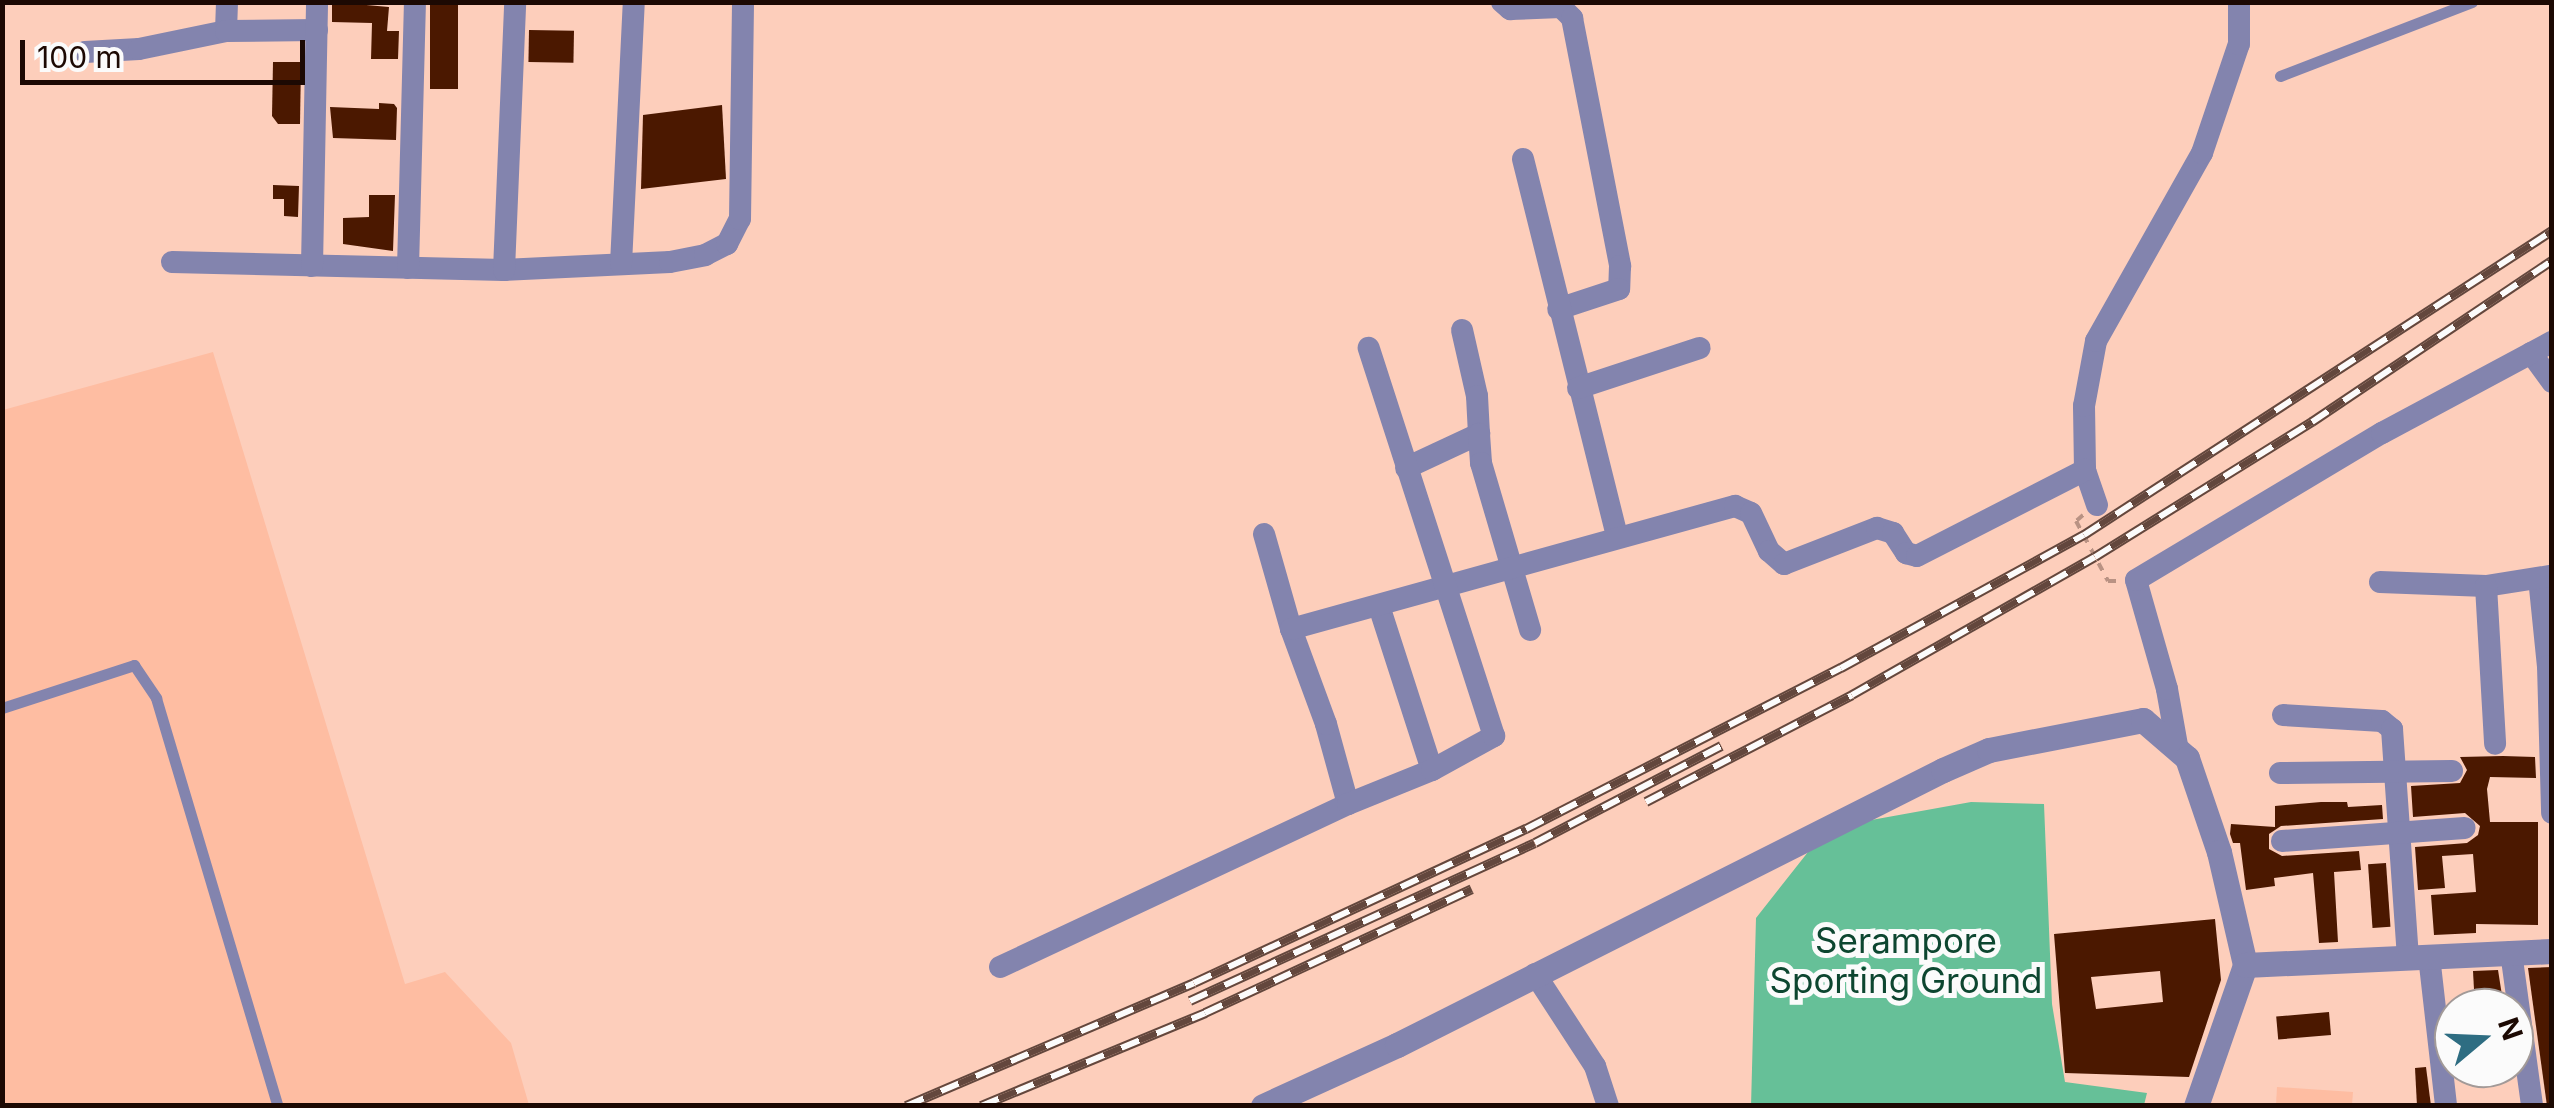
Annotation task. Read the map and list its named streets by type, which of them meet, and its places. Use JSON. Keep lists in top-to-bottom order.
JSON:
{
  "parks": ["Serampore Sporting Ground"],
  "scale_bar": "100 m",
  "north": "right"
}
